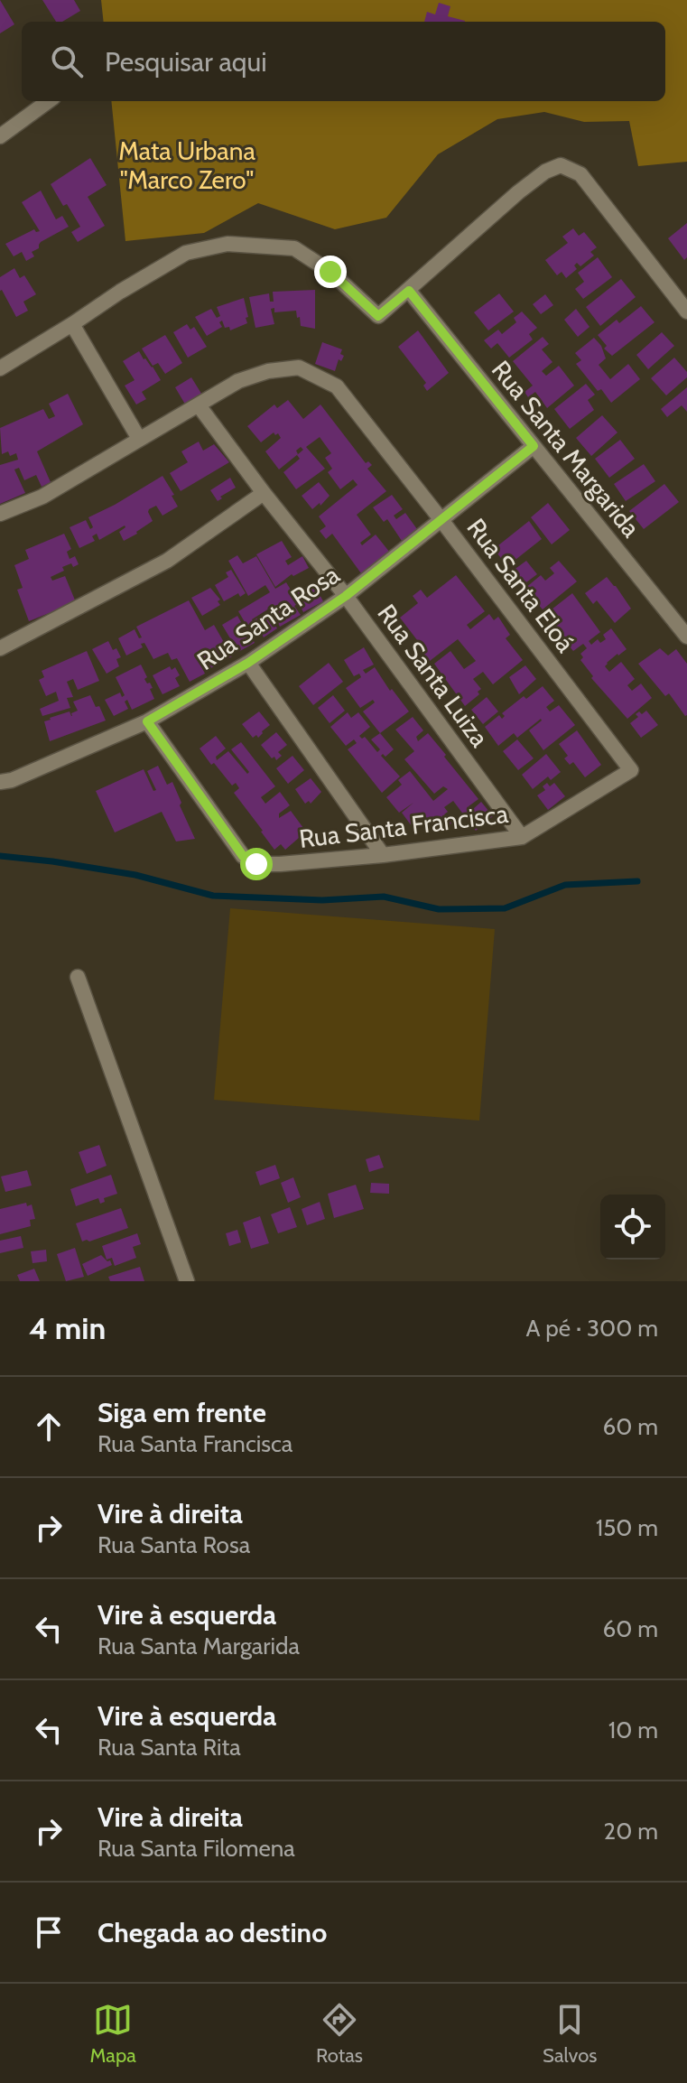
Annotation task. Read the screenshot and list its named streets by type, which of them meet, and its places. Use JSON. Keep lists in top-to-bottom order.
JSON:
{
  "streets": {
    "street": [
      "Rua Santa Margarida",
      "Rua Santa Eloá",
      "Rua Santa Rosa",
      "Rua Santa Luiza",
      "Rua Santa Francisca"
    ]
  },
  "crossings": [
    ["Rua Santa Margarida", "Rua Santa Rosa"],
    ["Rua Santa Eloá", "Rua Santa Rosa"],
    ["Rua Santa Eloá", "Rua Santa Luiza"],
    ["Rua Santa Eloá", "Rua Santa Francisca"],
    ["Rua Santa Rosa", "Rua Santa Luiza"],
    ["Rua Santa Rosa", "Rua Santa Francisca"],
    ["Rua Santa Luiza", "Rua Santa Francisca"]
  ],
  "parks": ["Mata Urbana \"Marco Zero\""],
  "page": {
    "search": "Pesquisar aqui",
    "heading": ["4 min", "A pé · 300 m"],
    "list": [
      ["Siga em frente", "Rua Santa Francisca", "60 m"],
      ["Vire à direita", "Rua Santa Rosa", "150 m"],
      ["Vire à esquerda", "Rua Santa Margarida", "60 m"],
      ["Vire à esquerda", "Rua Santa Rita", "10 m"],
      ["Vire à direita", "Rua Santa Filomena", "20 m"],
      "Chegada ao destino"
    ],
    "nav": ["Mapa", "Rotas", "Salvos"]
  }
}
